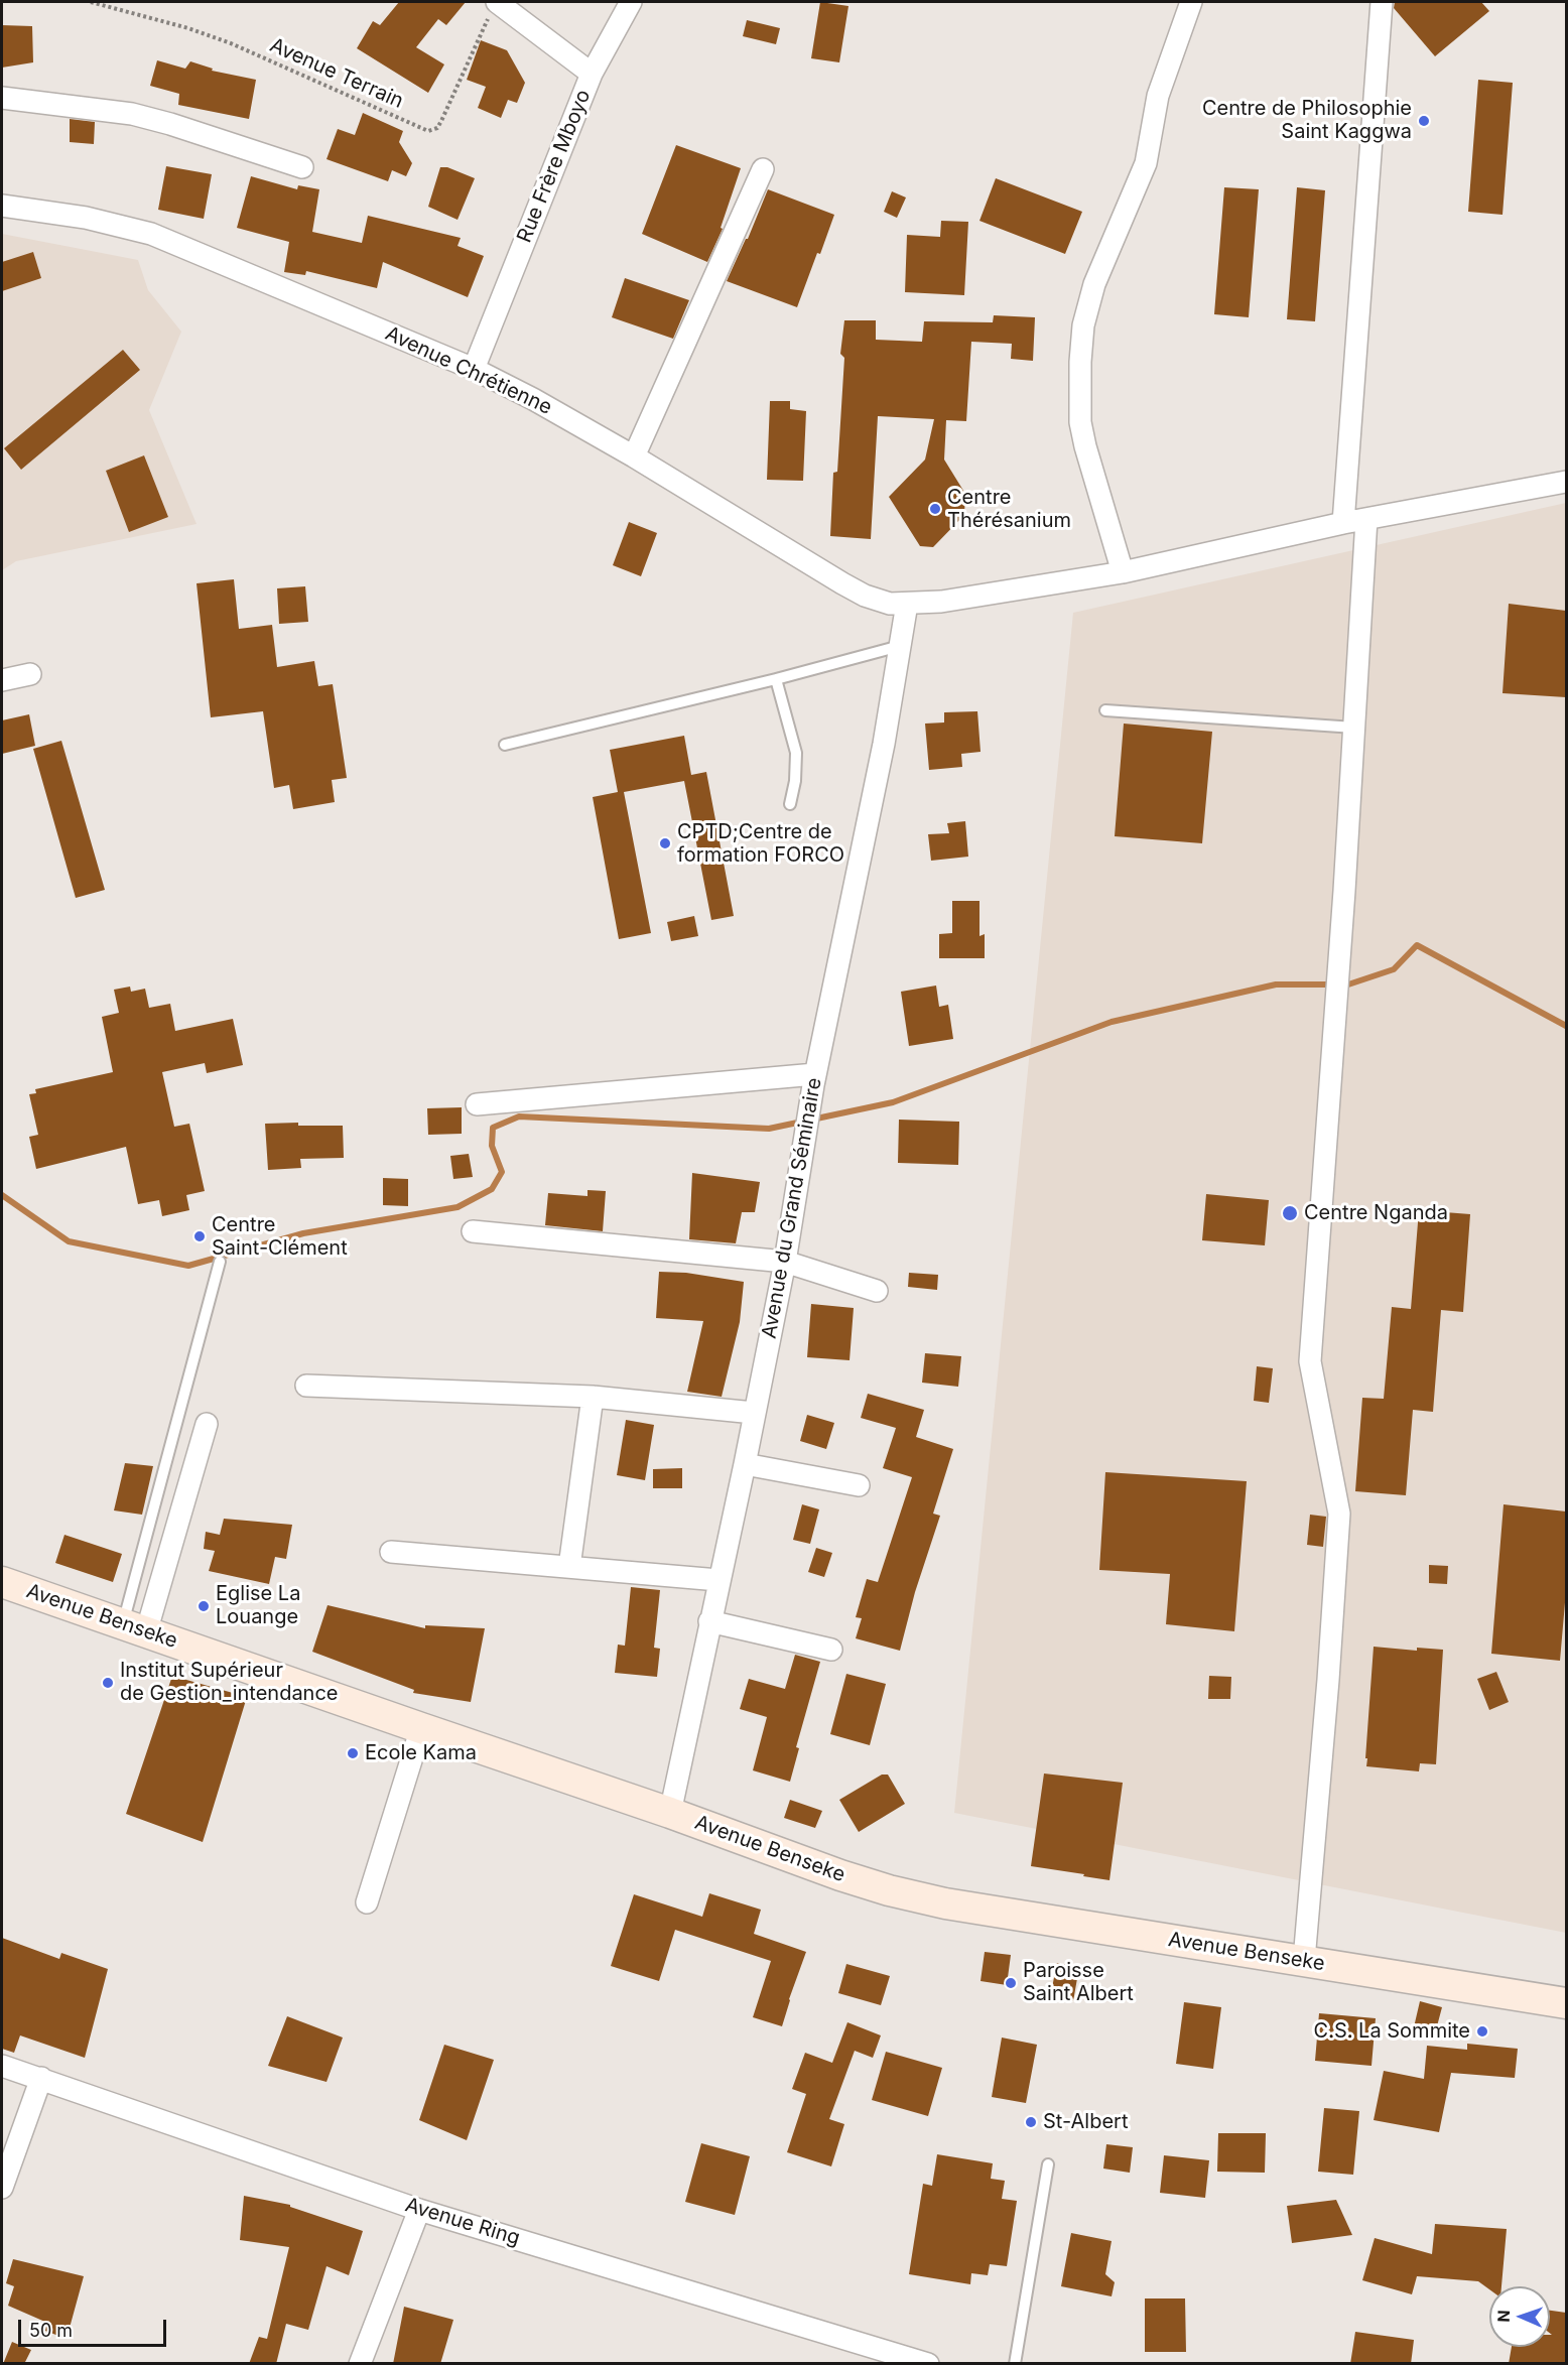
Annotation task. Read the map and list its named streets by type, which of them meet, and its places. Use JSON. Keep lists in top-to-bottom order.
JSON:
{
  "streets": {
    "street": [
      "Rue Frère Mboyo",
      "Avenue Chrétienne",
      "Avenue du Grand Séminaire",
      "Avenue Benseke",
      "Avenue Ring"
    ],
    "path": ["Avenue Terrain"]
  },
  "crossings": [
    ["Avenue Terrain", "Rue Frère Mboyo"],
    ["Rue Frère Mboyo", "Avenue Chrétienne"],
    ["Avenue Chrétienne", "Avenue du Grand Séminaire"],
    ["Avenue du Grand Séminaire", "Avenue Benseke"]
  ],
  "places": [
    "Centre de Philosophie Saint Kaggwa",
    "Centre Thérésanium",
    "CPTD;Centre de formation FORCO",
    "Centre Nganda",
    "Centre Saint-Clément",
    "Eglise La Louange",
    "Institut Supérieur de Gestion_intendance",
    "Ecole Kama",
    "Paroisse Saint Albert",
    "C.S. La Sommite",
    "St-Albert"
  ],
  "scale_bar": "50 m",
  "north": "left"
}
